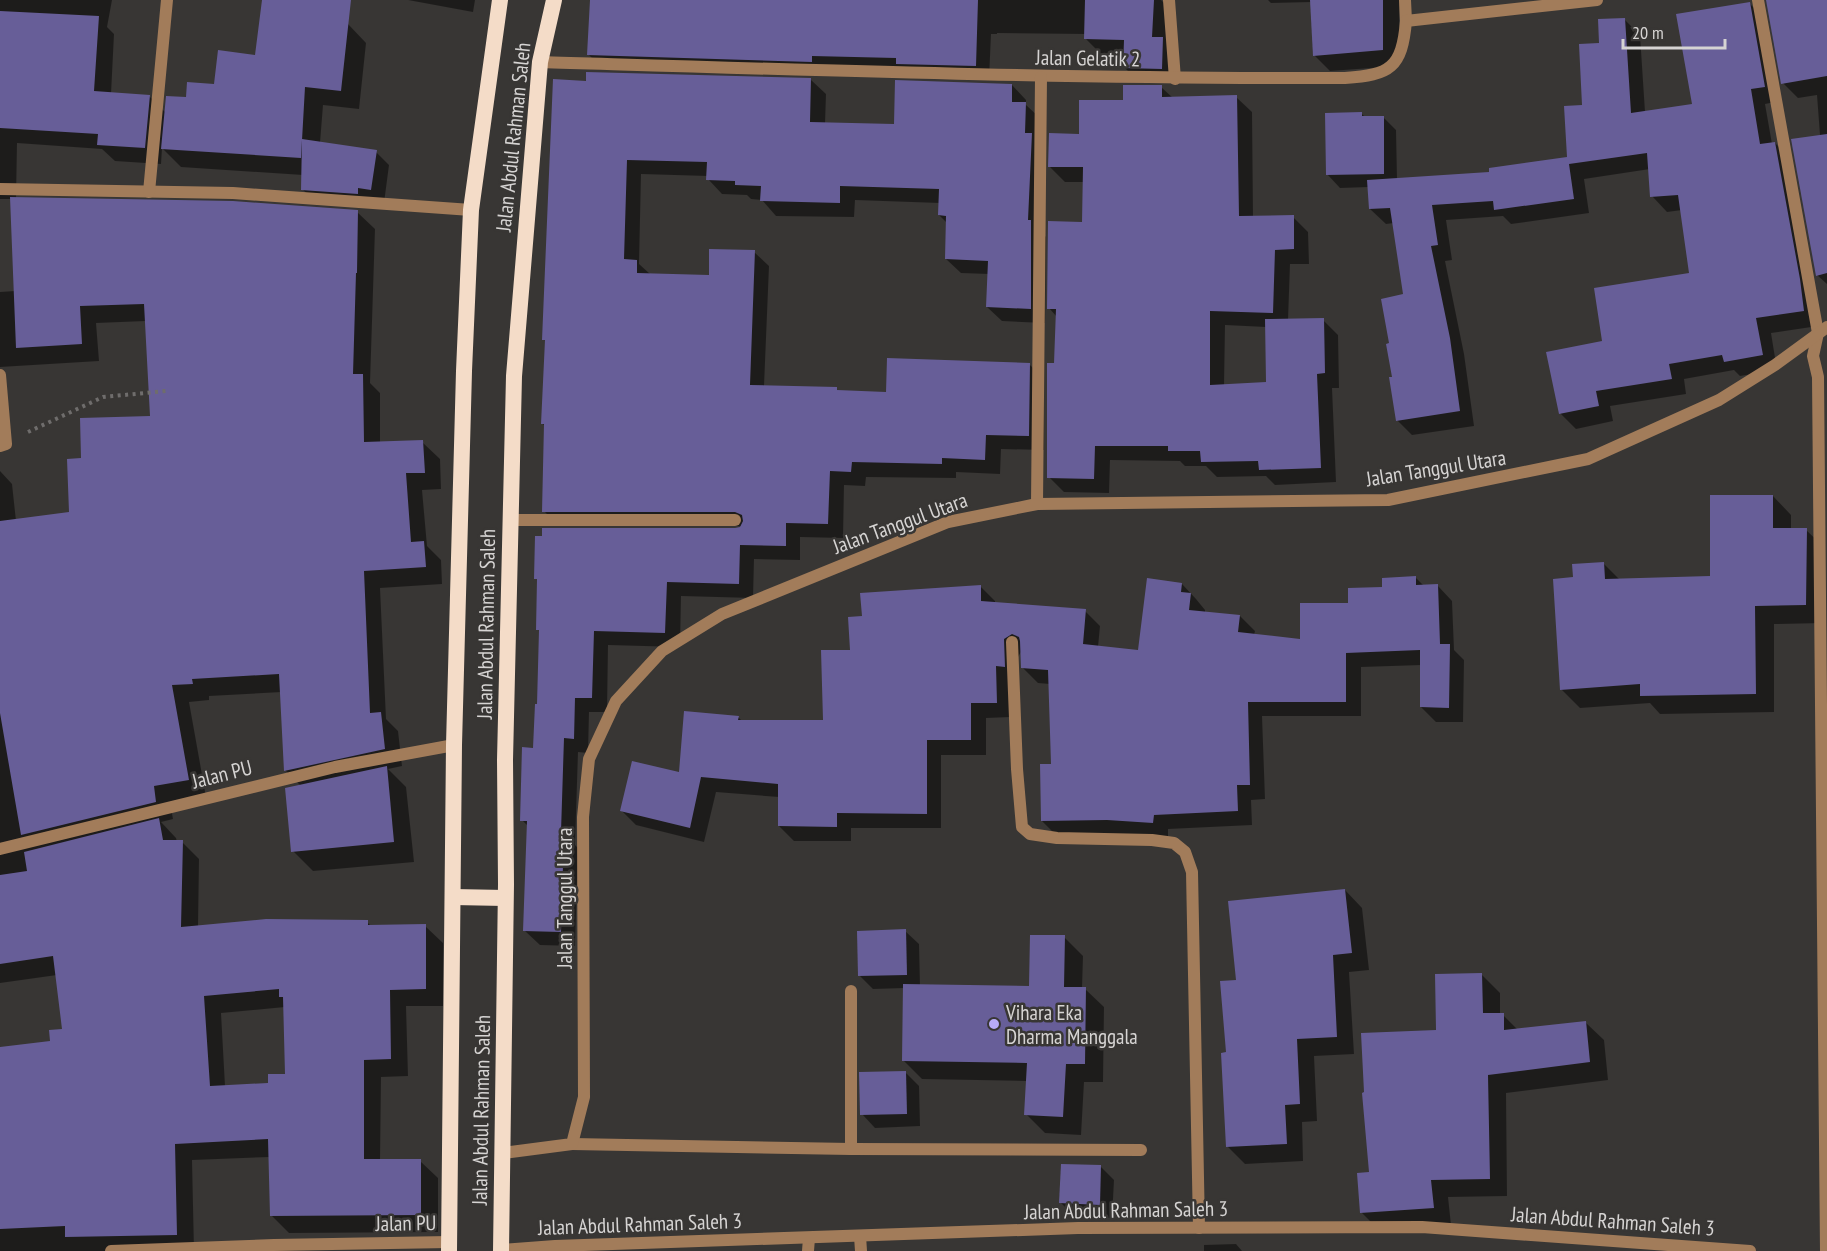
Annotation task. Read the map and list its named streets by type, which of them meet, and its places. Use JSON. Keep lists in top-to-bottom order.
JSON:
{
  "streets": {
    "highway": ["Jalan Abdul Rahman Saleh"],
    "street": [
      "Jalan Gelatik 2",
      "Jalan Tanggul Utara",
      "Jalan PU",
      "Jalan Abdul Rahman Saleh 3"
    ]
  },
  "crossings": [
    ["Jalan Gelatik 2", "Jalan Abdul Rahman Saleh"],
    ["Jalan Abdul Rahman Saleh", "Jalan PU"],
    ["Jalan Abdul Rahman Saleh", "Jalan Abdul Rahman Saleh 3"]
  ],
  "places": ["Vihara Eka Dharma Manggala"],
  "scale_bar": "20 m"
}
